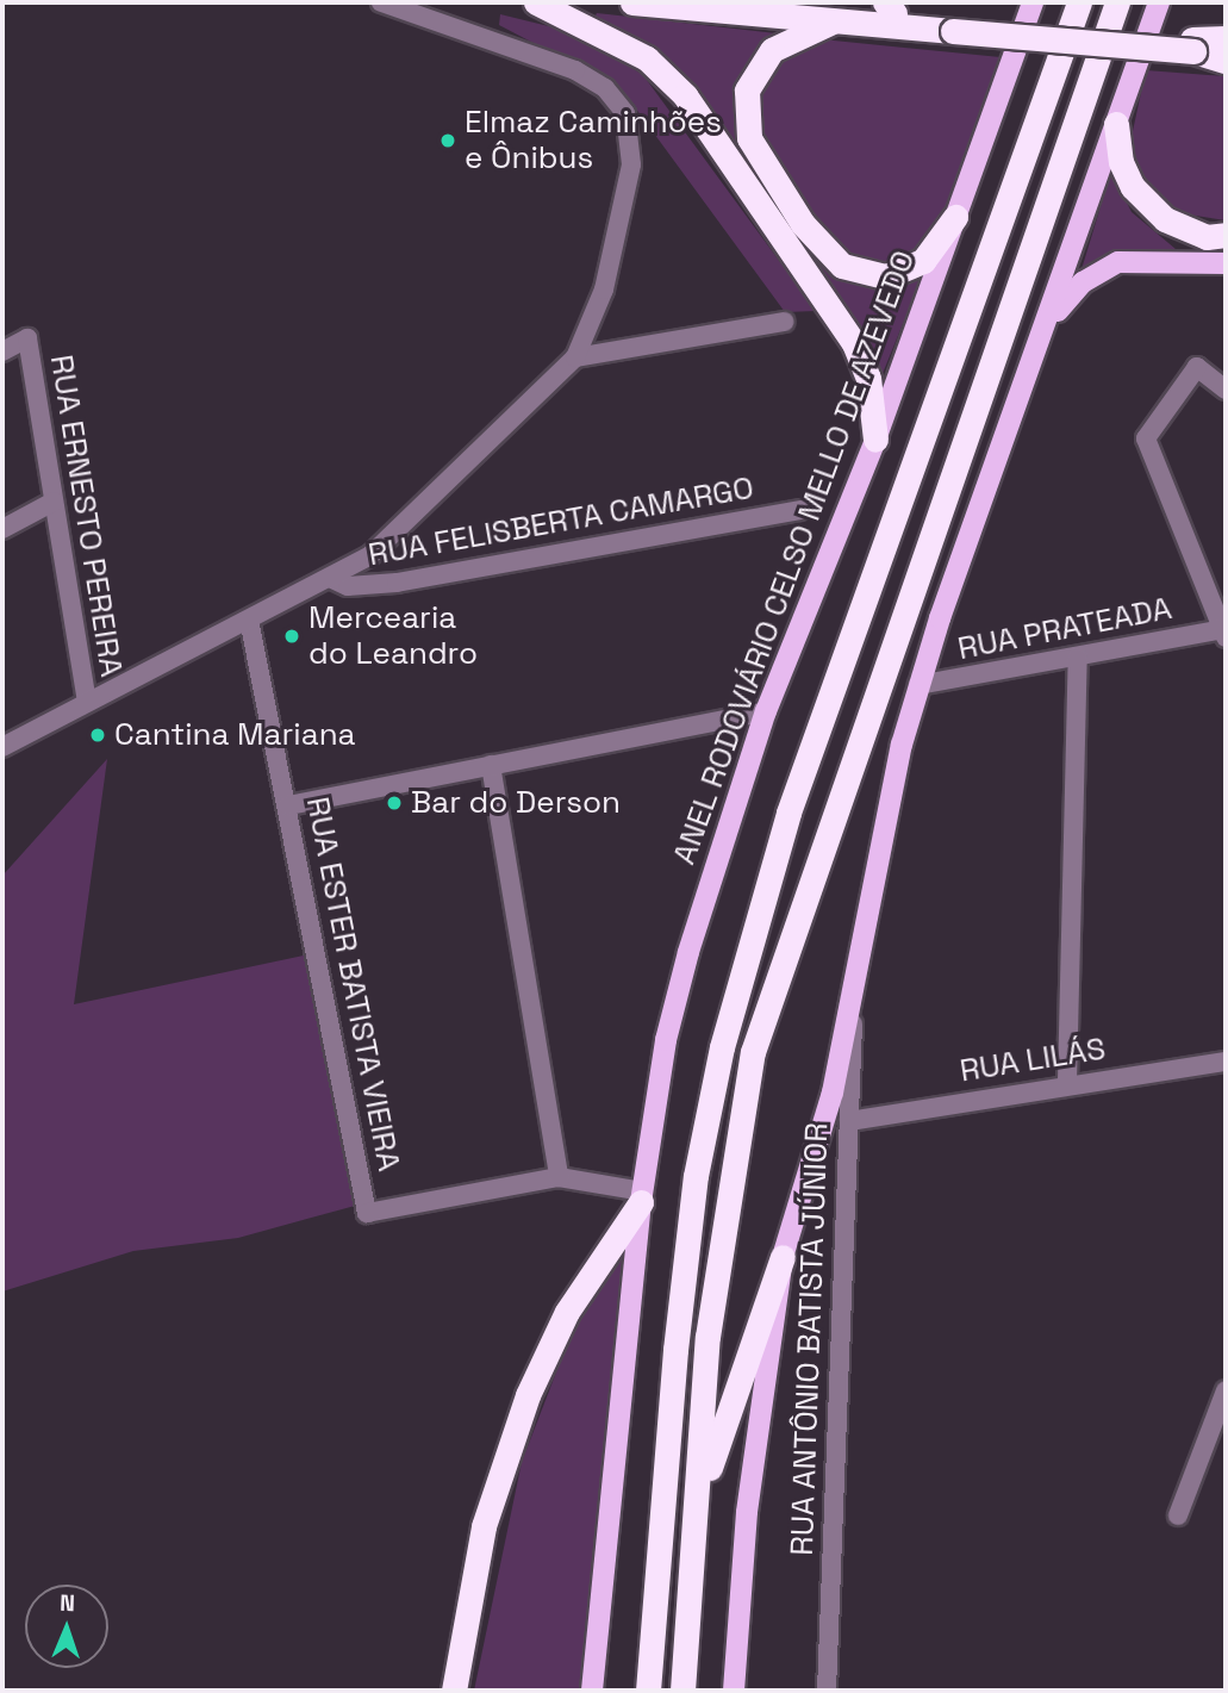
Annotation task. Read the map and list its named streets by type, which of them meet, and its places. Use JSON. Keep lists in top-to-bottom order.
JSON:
{
  "streets": {
    "main road": ["ANEL RODOVIÁRIO CELSO MELLO DE AZEVEDO"],
    "street": [
      "RUA ERNESTO PEREIRA",
      "RUA FELISBERTA CAMARGO",
      "RUA PRATEADA",
      "RUA ESTER BATISTA VIEIRA",
      "RUA LILÁS",
      "RUA ANTÔNIO BATISTA JÚNIOR"
    ]
  },
  "crossings": [
    ["RUA LILÁS", "RUA ANTÔNIO BATISTA JÚNIOR"]
  ],
  "places": [
    "Elmaz Caminhões e Ônibus",
    "Mercearia do Leandro",
    "Cantina Mariana",
    "Bar do Derson"
  ],
  "north": "top"
}
